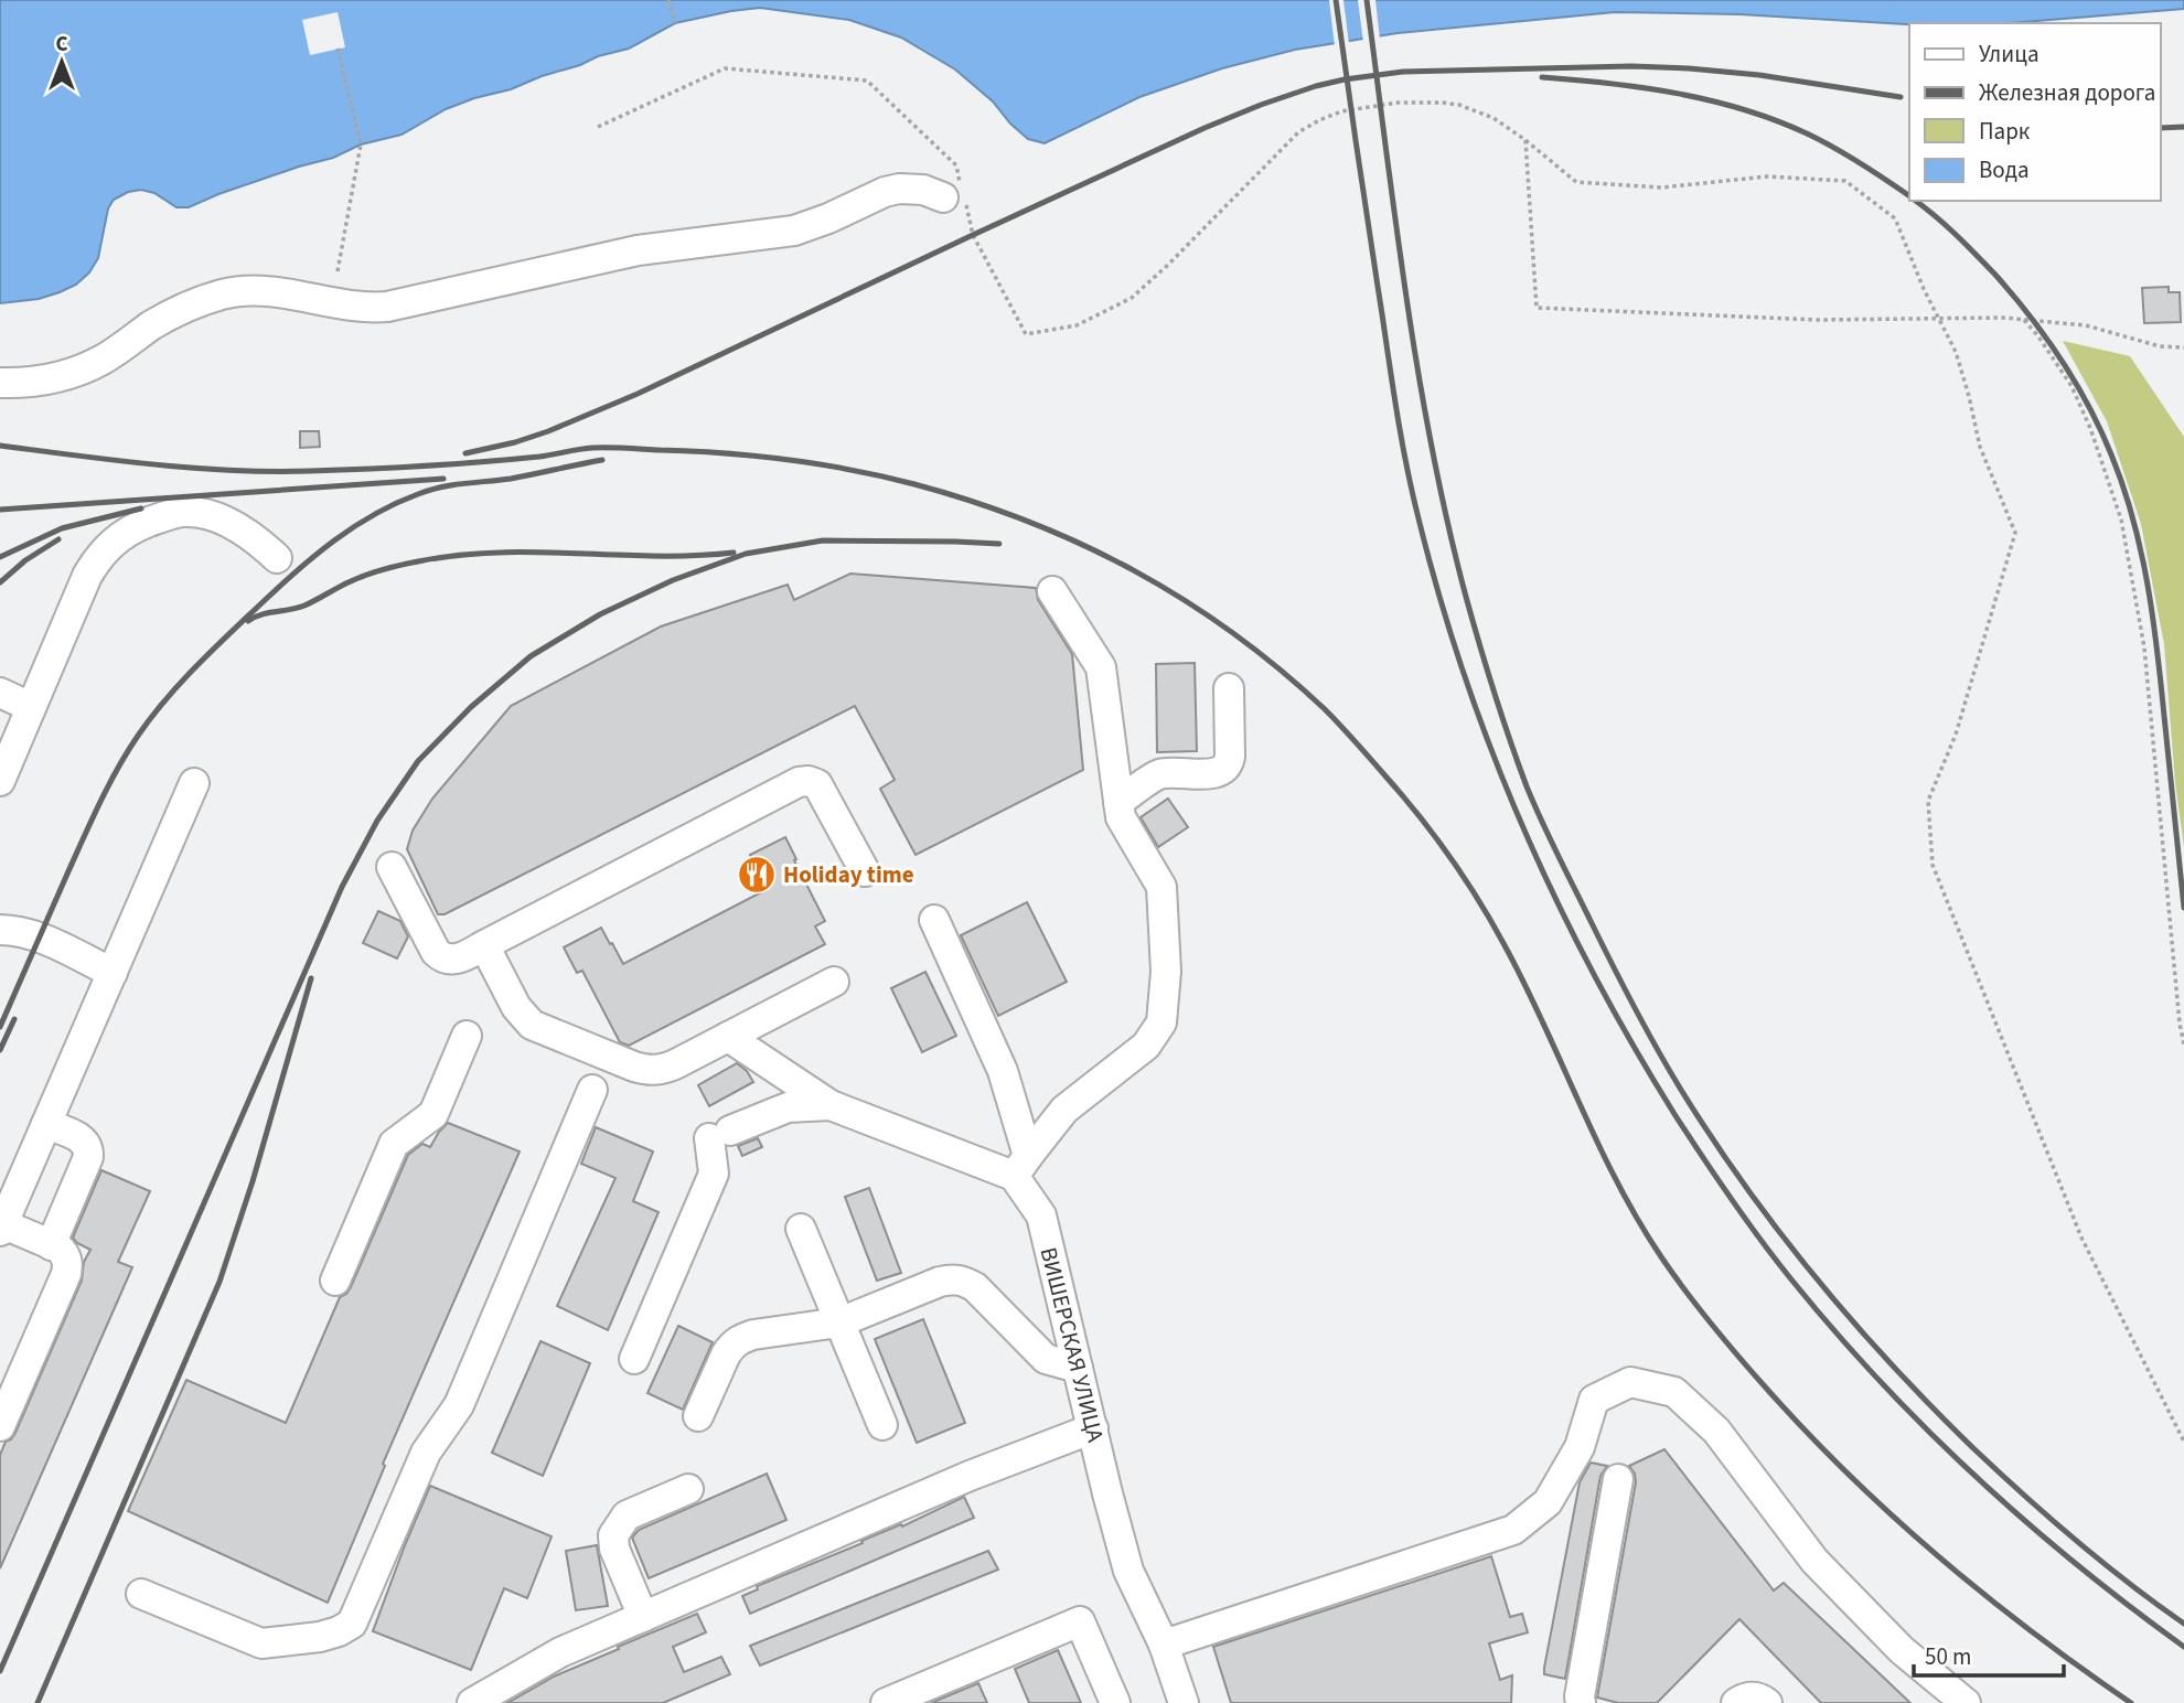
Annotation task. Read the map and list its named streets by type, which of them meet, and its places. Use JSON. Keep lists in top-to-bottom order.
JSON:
{
  "streets": {
    "street": ["ВИШЕРСКАЯ УЛИЦА"]
  },
  "places": {
    "restaurant": ["Holiday time"]
  },
  "legend": [
    "Улица",
    "Железная дорога",
    "Парк",
    "Вода"
  ],
  "scale_bar": "50 m",
  "north": "top"
}
